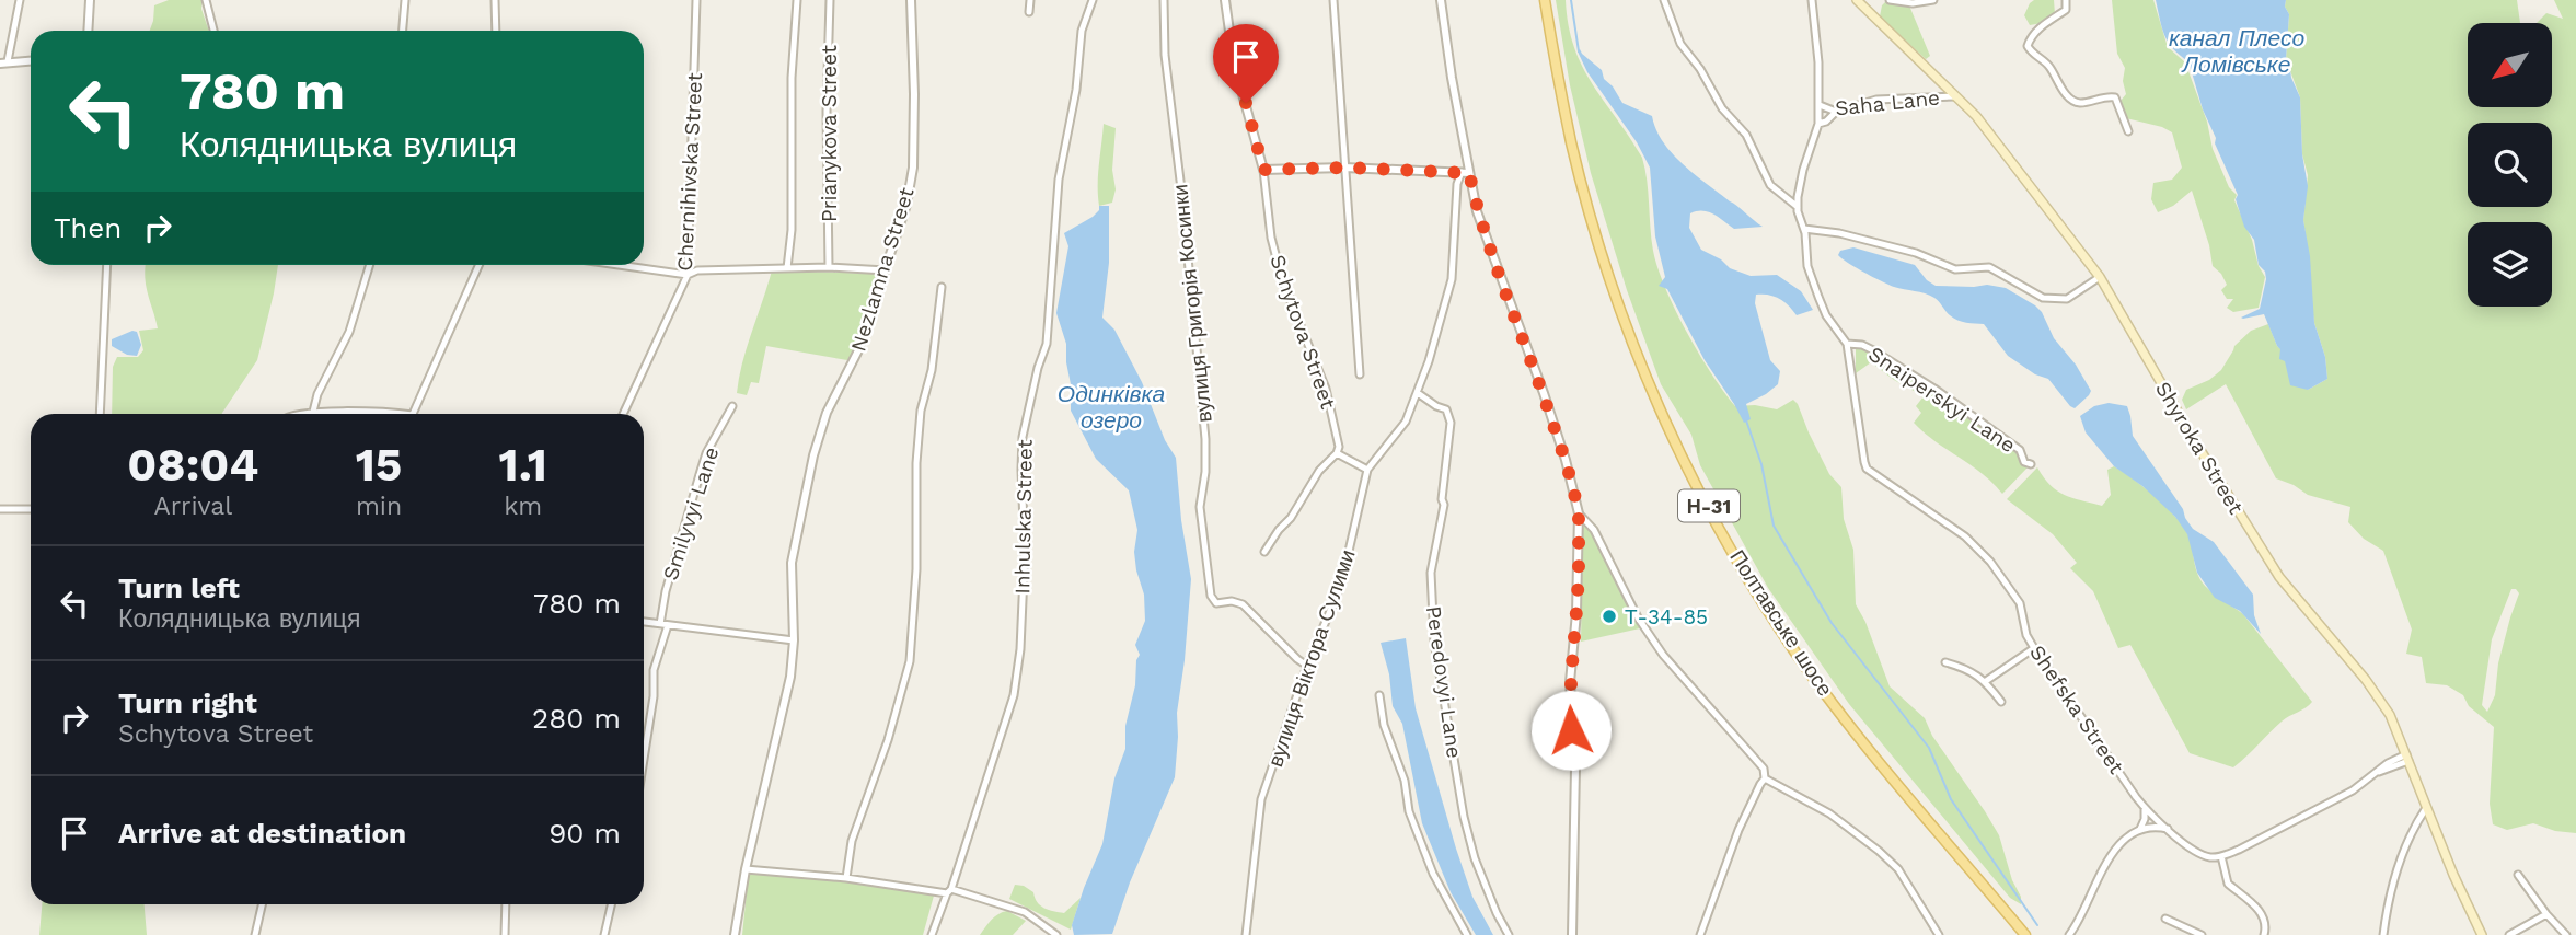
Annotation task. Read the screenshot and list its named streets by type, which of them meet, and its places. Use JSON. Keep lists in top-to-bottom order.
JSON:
{
  "streets": {
    "main road": ["Shyroka Street", "Н-31", "Полтавське шосе"],
    "street": [
      "Saha Lane",
      "Prianykova Street",
      "Chernihivska Street",
      "Nezlamna Street",
      "вулиця Григорія Косинки",
      "Schytova Street",
      "Snaiperskyi Lane",
      "Smilyvyi Lane",
      "Inhulska Street",
      "вулиця Віктора Сулими",
      "Peredovyi Lane",
      "Shefska Street"
    ]
  },
  "crossings": [
    ["Saha Lane", "Shyroka Street"],
    ["вулиця Григорія Косинки", "вулиця Віктора Сулими"],
    ["Snaiperskyi Lane", "Shefska Street"],
    ["вулиця Віктора Сулими", "Peredovyi Lane"]
  ],
  "water": ["канал Плесо Ломівське", "Одинківка озеро"],
  "places": ["Т-34-85"],
  "north": "bottom left",
  "page": {
    "turn": ["780 m", "Колядницька вулиця"],
    "then": "Then",
    "eta": [
      "08:04",
      "Arrival",
      "15",
      "min",
      "1.1",
      "km"
    ],
    "list": [
      {
        "name": "Turn left",
        "note": "Колядницька вулиця",
        "value": "780 m"
      },
      {
        "name": "Turn right",
        "note": "Schytova Street",
        "value": "280 m"
      },
      {
        "name": "Arrive at destination",
        "value": "90 m"
      }
    ]
  }
}
